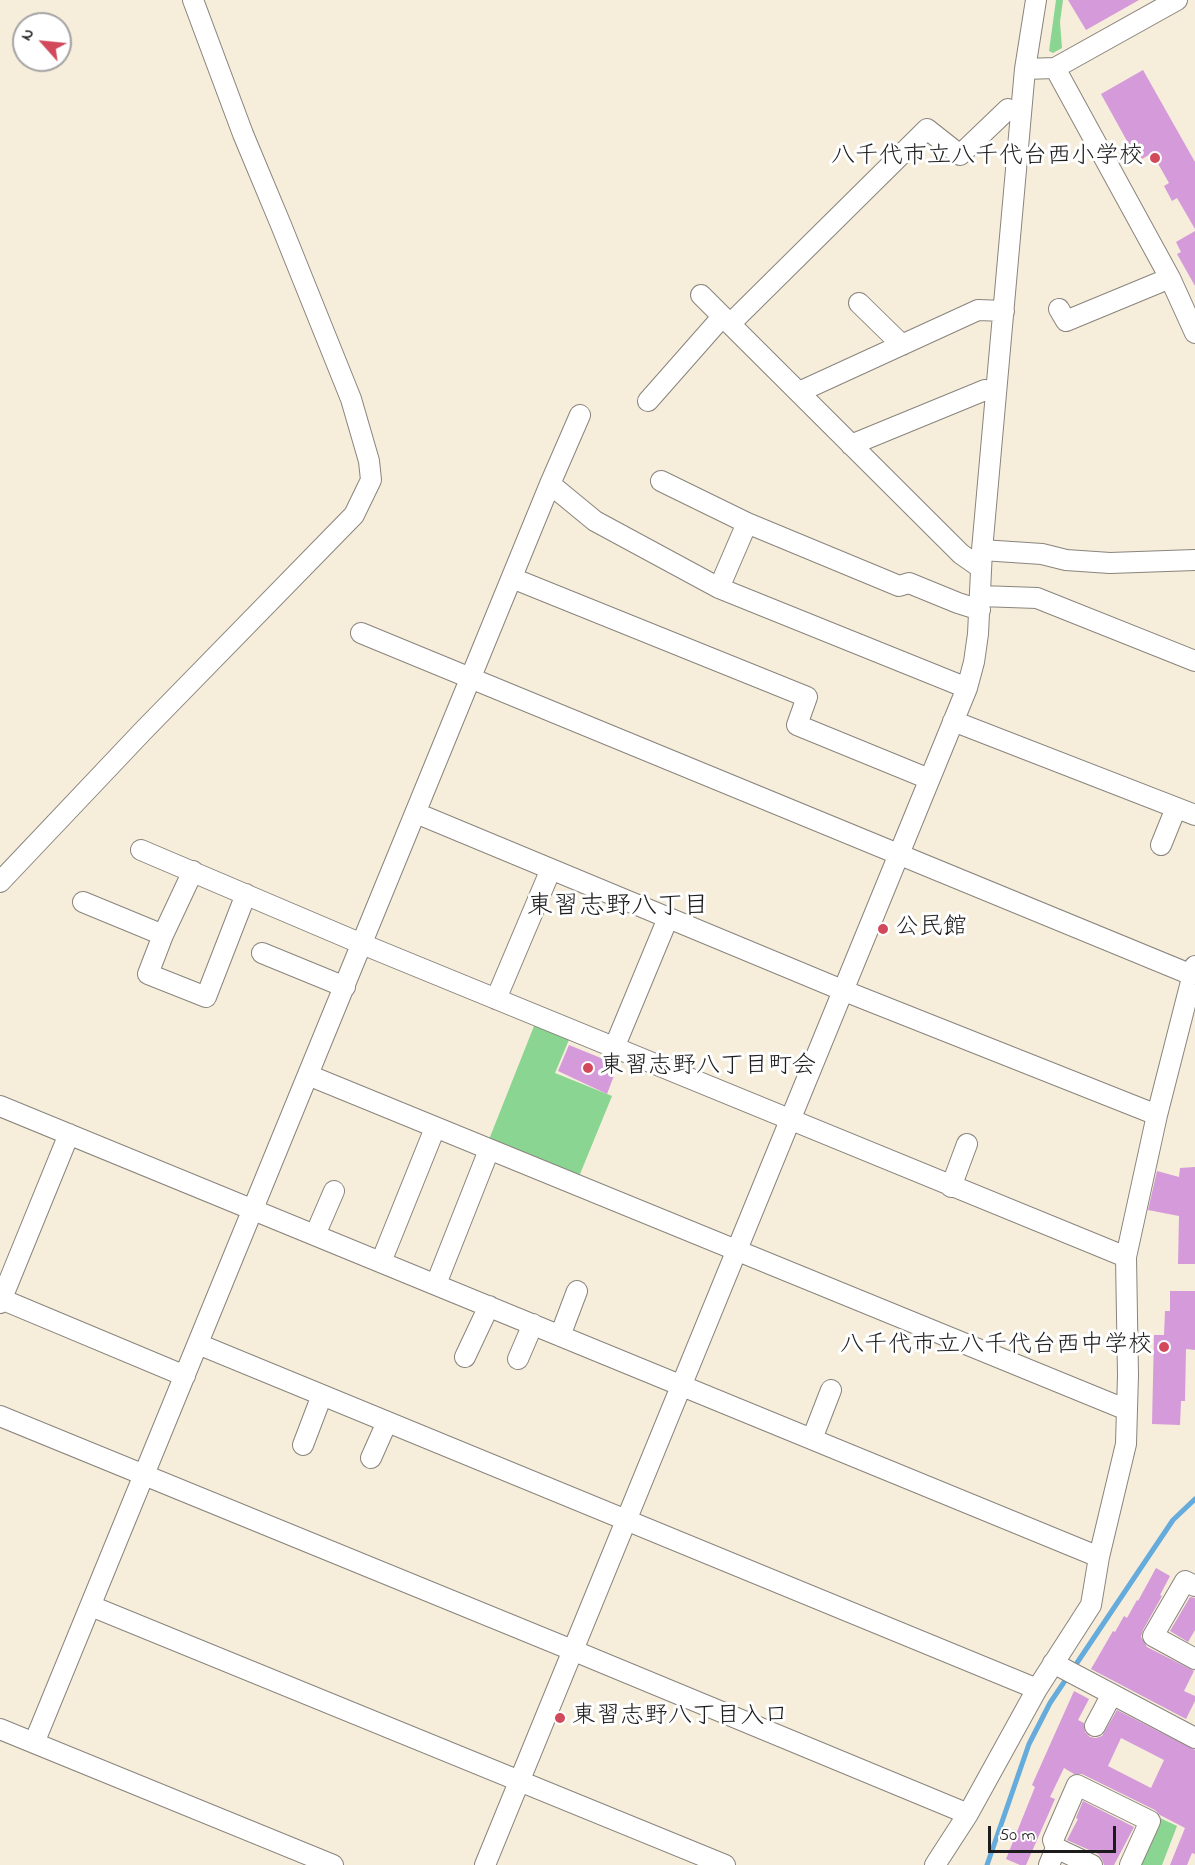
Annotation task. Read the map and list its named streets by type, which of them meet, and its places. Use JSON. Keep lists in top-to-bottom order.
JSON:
{
  "districts": ["東習志野八丁目"],
  "places": [
    "八千代市立八千代台西小学校",
    "公民館",
    "東習志野八丁目町会",
    "八千代市立八千代台西中学校",
    "東習志野八丁目入口"
  ],
  "scale_bar": "50 m",
  "north": "top left"
}
